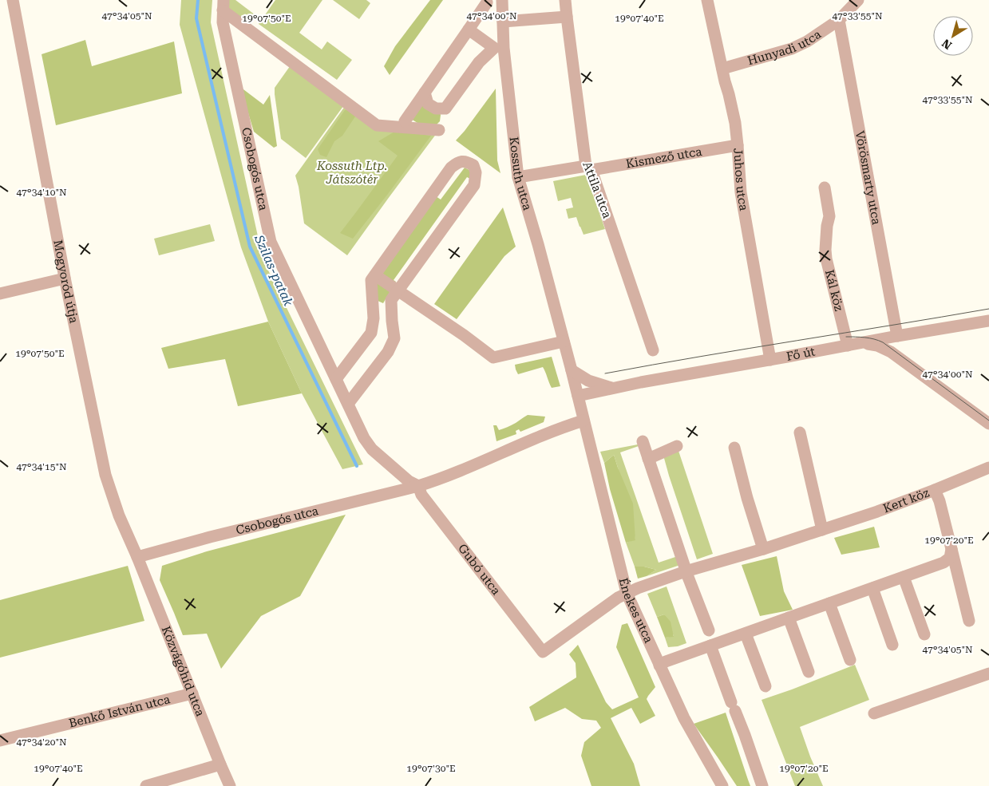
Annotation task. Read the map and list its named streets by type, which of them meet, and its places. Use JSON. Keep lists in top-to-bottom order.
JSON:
{
  "streets": {
    "street": [
      "Hunyadi utca",
      "Kismező utca",
      "Csobogós utca",
      "Kossuth utca",
      "Vörösmarty utca",
      "Juhos utca",
      "Attila utca",
      "Mogyoród útja",
      "Kál köz",
      "Fő út",
      "Kert köz",
      "Gubó utca",
      "Énekes utca",
      "Közvágóhíd utca",
      "Benkő István utca"
    ]
  },
  "crossings": [
    ["Hunyadi utca", "Vörösmarty utca"],
    ["Hunyadi utca", "Juhos utca"],
    ["Kismező utca", "Kossuth utca"],
    ["Kismező utca", "Juhos utca"],
    ["Kismező utca", "Attila utca"],
    ["Csobogós utca", "Kossuth utca"],
    ["Csobogós utca", "Mogyoród útja"],
    ["Csobogós utca", "Gubó utca"],
    ["Csobogós utca", "Énekes utca"],
    ["Csobogós utca", "Közvágóhíd utca"],
    ["Kossuth utca", "Fő út"],
    ["Kossuth utca", "Énekes utca"],
    ["Vörösmarty utca", "Fő út"],
    ["Juhos utca", "Fő út"],
    ["Mogyoród útja", "Közvágóhíd utca"],
    ["Kál köz", "Fő út"],
    ["Kert köz", "Gubó utca"],
    ["Kert köz", "Énekes utca"],
    ["Közvágóhíd utca", "Benkő István utca"]
  ],
  "water": ["Szilas-patak"],
  "parks": ["Kossuth Ltp. Játszótér"],
  "north": "bottom left",
  "coordinates": [
    "47°34'05\"N",
    "47°34'00\"N",
    "47°33'55\"N",
    "19°07'50\"E",
    "19°07'40\"E",
    "47°34'10\"N",
    "47°34'15\"N",
    "19°07'20\"E",
    "47°34'20\"N",
    "19°07'30\"E"
  ]
}
